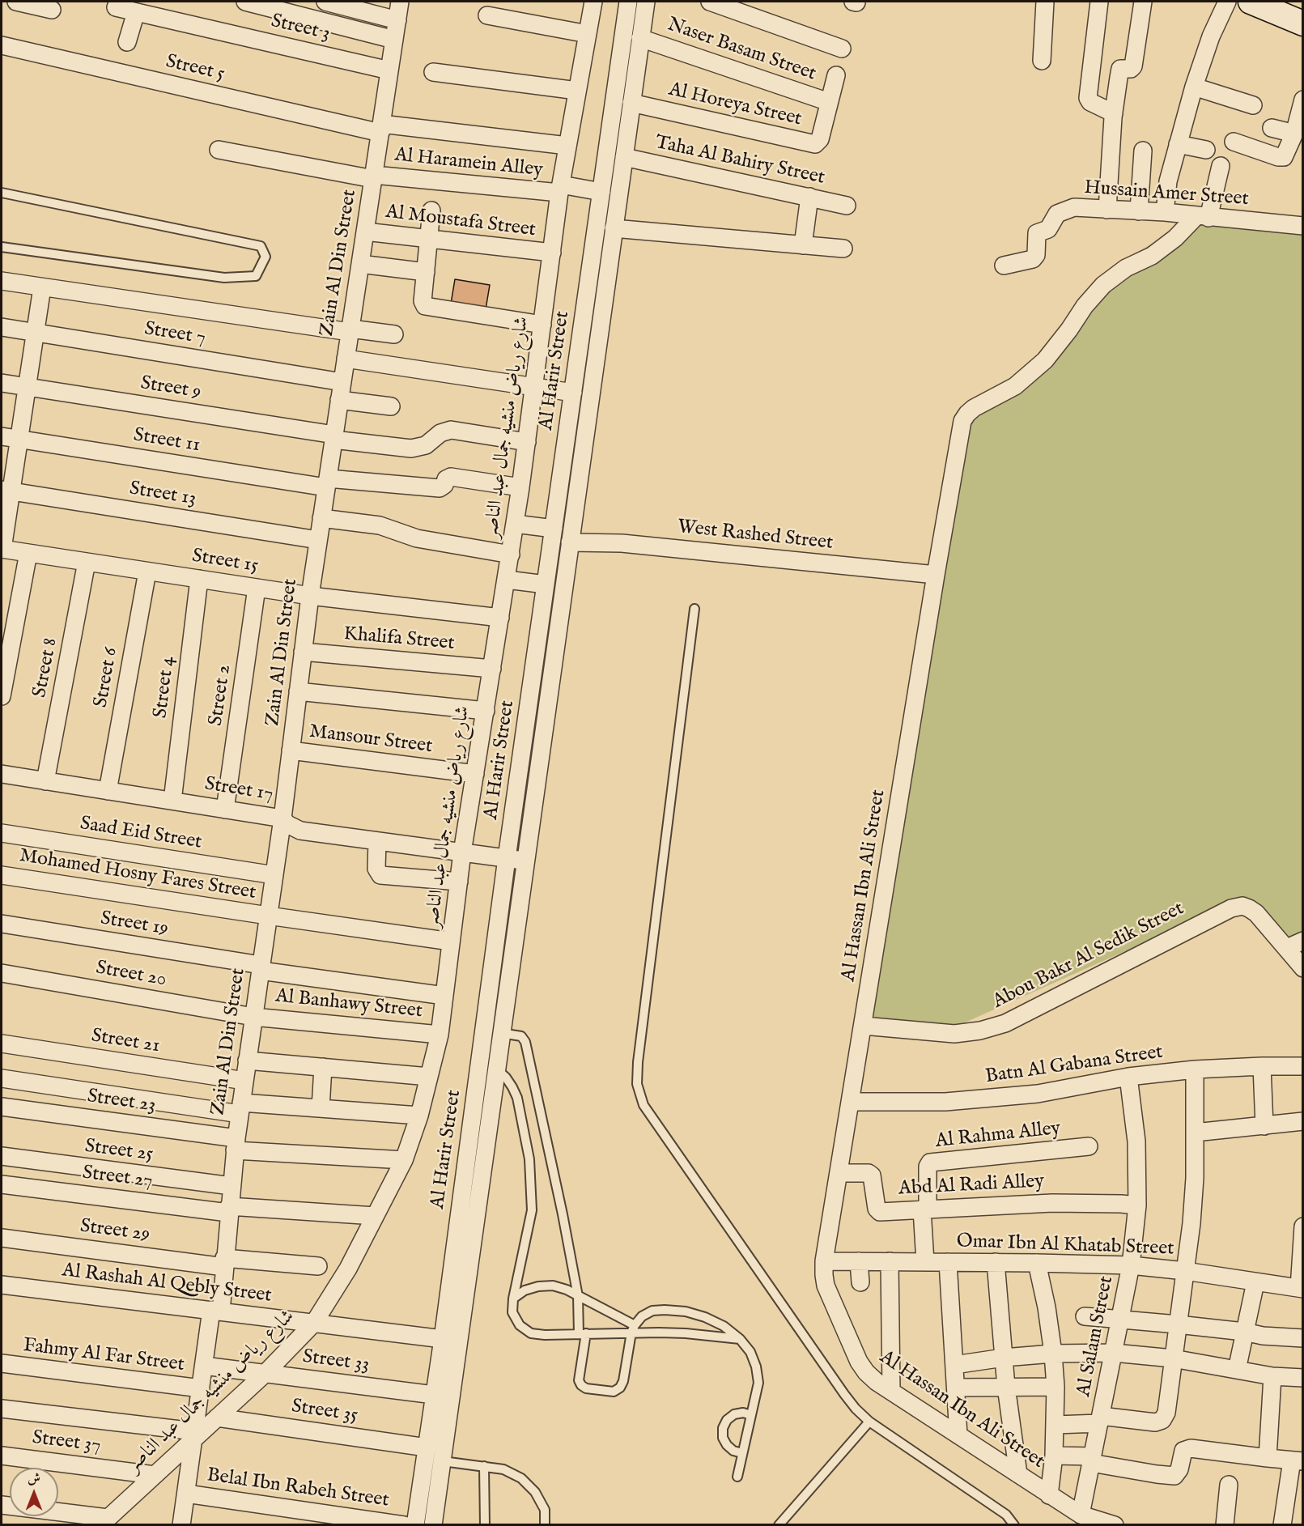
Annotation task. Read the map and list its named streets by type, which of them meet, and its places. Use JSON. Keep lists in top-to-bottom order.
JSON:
{
  "streets": {
    "street": [
      "Street 3",
      "Naser Basam Street",
      "Street 5",
      "Al Horeya Street",
      "Taha Al Bahiry Street",
      "Al Haramein Alley",
      "Hussain Amer Street",
      "Al Moustafa Street",
      "Zain Al Din Street",
      "Street 7",
      "Al Harir Street",
      "Street 9",
      "شارع رياض منشيه جمال عبد الناصر",
      "Street 11",
      "Street 13",
      "West Rashed Street",
      "Street 15",
      "Khalifa Street",
      "Street 8",
      "Street 6",
      "Street 4",
      "Street 2",
      "Mansour Street",
      "Street 17",
      "Saad Eid Street",
      "Mohamed Hosny Fares Street",
      "Al Hassan Ibn Ali Street",
      "Street 19",
      "Abou Bakr Al Sedik Street",
      "Street 20",
      "Al Banhawy Street",
      "Street 21",
      "Batn Al Gabana Street",
      "Street 23",
      "Al Rahma Alley",
      "Street 25",
      "Street 27",
      "Abd Al Radi Alley",
      "Street 29",
      "Omar Ibn Al Khatab Street",
      "Al Rashah Al Qebly Street",
      "Al Salam Street",
      "Fahmy Al Far Street",
      "Street 33",
      "Street 35",
      "Street 37",
      "Belal Ibn Rabeh Street"
    ]
  },
  "crossings": [
    ["Street 3", "Zain Al Din Street"],
    ["Naser Basam Street", "Al Horeya Street"],
    ["Naser Basam Street", "Al Harir Street"],
    ["Street 5", "Zain Al Din Street"],
    ["Street 5", "شارع رياض منشيه جمال عبد الناصر"],
    ["Al Horeya Street", "Al Harir Street"],
    ["Taha Al Bahiry Street", "Al Harir Street"],
    ["Al Haramein Alley", "Zain Al Din Street"],
    ["Al Haramein Alley", "Al Harir Street"],
    ["Al Haramein Alley", "شارع رياض منشيه جمال عبد الناصر"],
    ["Hussain Amer Street", "Al Hassan Ibn Ali Street"],
    ["Al Moustafa Street", "Zain Al Din Street"],
    ["Al Moustafa Street", "شارع رياض منشيه جمال عبد الناصر"],
    ["Zain Al Din Street", "Street 7"],
    ["Zain Al Din Street", "Street 9"],
    ["Zain Al Din Street", "شارع رياض منشيه جمال عبد الناصر"],
    ["Zain Al Din Street", "Street 11"],
    ["Zain Al Din Street", "Street 13"],
    ["Zain Al Din Street", "Street 15"],
    ["Zain Al Din Street", "Khalifa Street"],
    ["Zain Al Din Street", "Mansour Street"],
    ["Zain Al Din Street", "Street 17"],
    ["Zain Al Din Street", "Saad Eid Street"],
    ["Zain Al Din Street", "Mohamed Hosny Fares Street"],
    ["Zain Al Din Street", "Street 19"],
    ["Zain Al Din Street", "Street 20"],
    ["Zain Al Din Street", "Al Banhawy Street"],
    ["Zain Al Din Street", "Street 21"],
    ["Zain Al Din Street", "Street 23"],
    ["Zain Al Din Street", "Street 25"],
    ["Zain Al Din Street", "Street 27"],
    ["Zain Al Din Street", "Street 29"],
    ["Zain Al Din Street", "Al Rashah Al Qebly Street"],
    ["Zain Al Din Street", "Fahmy Al Far Street"],
    ["Zain Al Din Street", "Street 33"],
    ["Zain Al Din Street", "Belal Ibn Rabeh Street"],
    ["Al Harir Street", "West Rashed Street"],
    ["Al Harir Street", "Street 17"],
    ["Al Harir Street", "Al Rashah Al Qebly Street"],
    ["Al Harir Street", "Street 33"],
    ["Al Harir Street", "Street 35"],
    ["شارع رياض منشيه جمال عبد الناصر", "Street 11"],
    ["شارع رياض منشيه جمال عبد الناصر", "Street 15"],
    ["شارع رياض منشيه جمال عبد الناصر", "Khalifa Street"],
    ["شارع رياض منشيه جمال عبد الناصر", "Mansour Street"],
    ["شارع رياض منشيه جمال عبد الناصر", "Street 17"],
    ["شارع رياض منشيه جمال عبد الناصر", "Mohamed Hosny Fares Street"],
    ["شارع رياض منشيه جمال عبد الناصر", "Street 19"],
    ["شارع رياض منشيه جمال عبد الناصر", "Al Banhawy Street"],
    ["شارع رياض منشيه جمال عبد الناصر", "Street 23"],
    ["شارع رياض منشيه جمال عبد الناصر", "Street 27"],
    ["شارع رياض منشيه جمال عبد الناصر", "Al Rashah Al Qebly Street"],
    ["شارع رياض منشيه جمال عبد الناصر", "Street 33"],
    ["شارع رياض منشيه جمال عبد الناصر", "Street 35"],
    ["شارع رياض منشيه جمال عبد الناصر", "Street 37"],
    ["West Rashed Street", "Al Hassan Ibn Ali Street"],
    ["Street 15", "Street 8"],
    ["Street 15", "Street 6"],
    ["Street 15", "Street 4"],
    ["Street 15", "Street 2"],
    ["Street 8", "Street 17"],
    ["Street 6", "Street 17"],
    ["Street 4", "Street 17"],
    ["Street 2", "Street 17"],
    ["Al Hassan Ibn Ali Street", "Abou Bakr Al Sedik Street"],
    ["Al Hassan Ibn Ali Street", "Batn Al Gabana Street"],
    ["Al Hassan Ibn Ali Street", "Abd Al Radi Alley"],
    ["Al Hassan Ibn Ali Street", "Omar Ibn Al Khatab Street"],
    ["Al Hassan Ibn Ali Street", "Al Salam Street"],
    ["Street 20", "Al Banhawy Street"],
    ["Batn Al Gabana Street", "Al Salam Street"],
    ["Al Rahma Alley", "Abd Al Radi Alley"],
    ["Abd Al Radi Alley", "Al Salam Street"],
    ["Omar Ibn Al Khatab Street", "Al Salam Street"]
  ],
  "north": "top"
}
